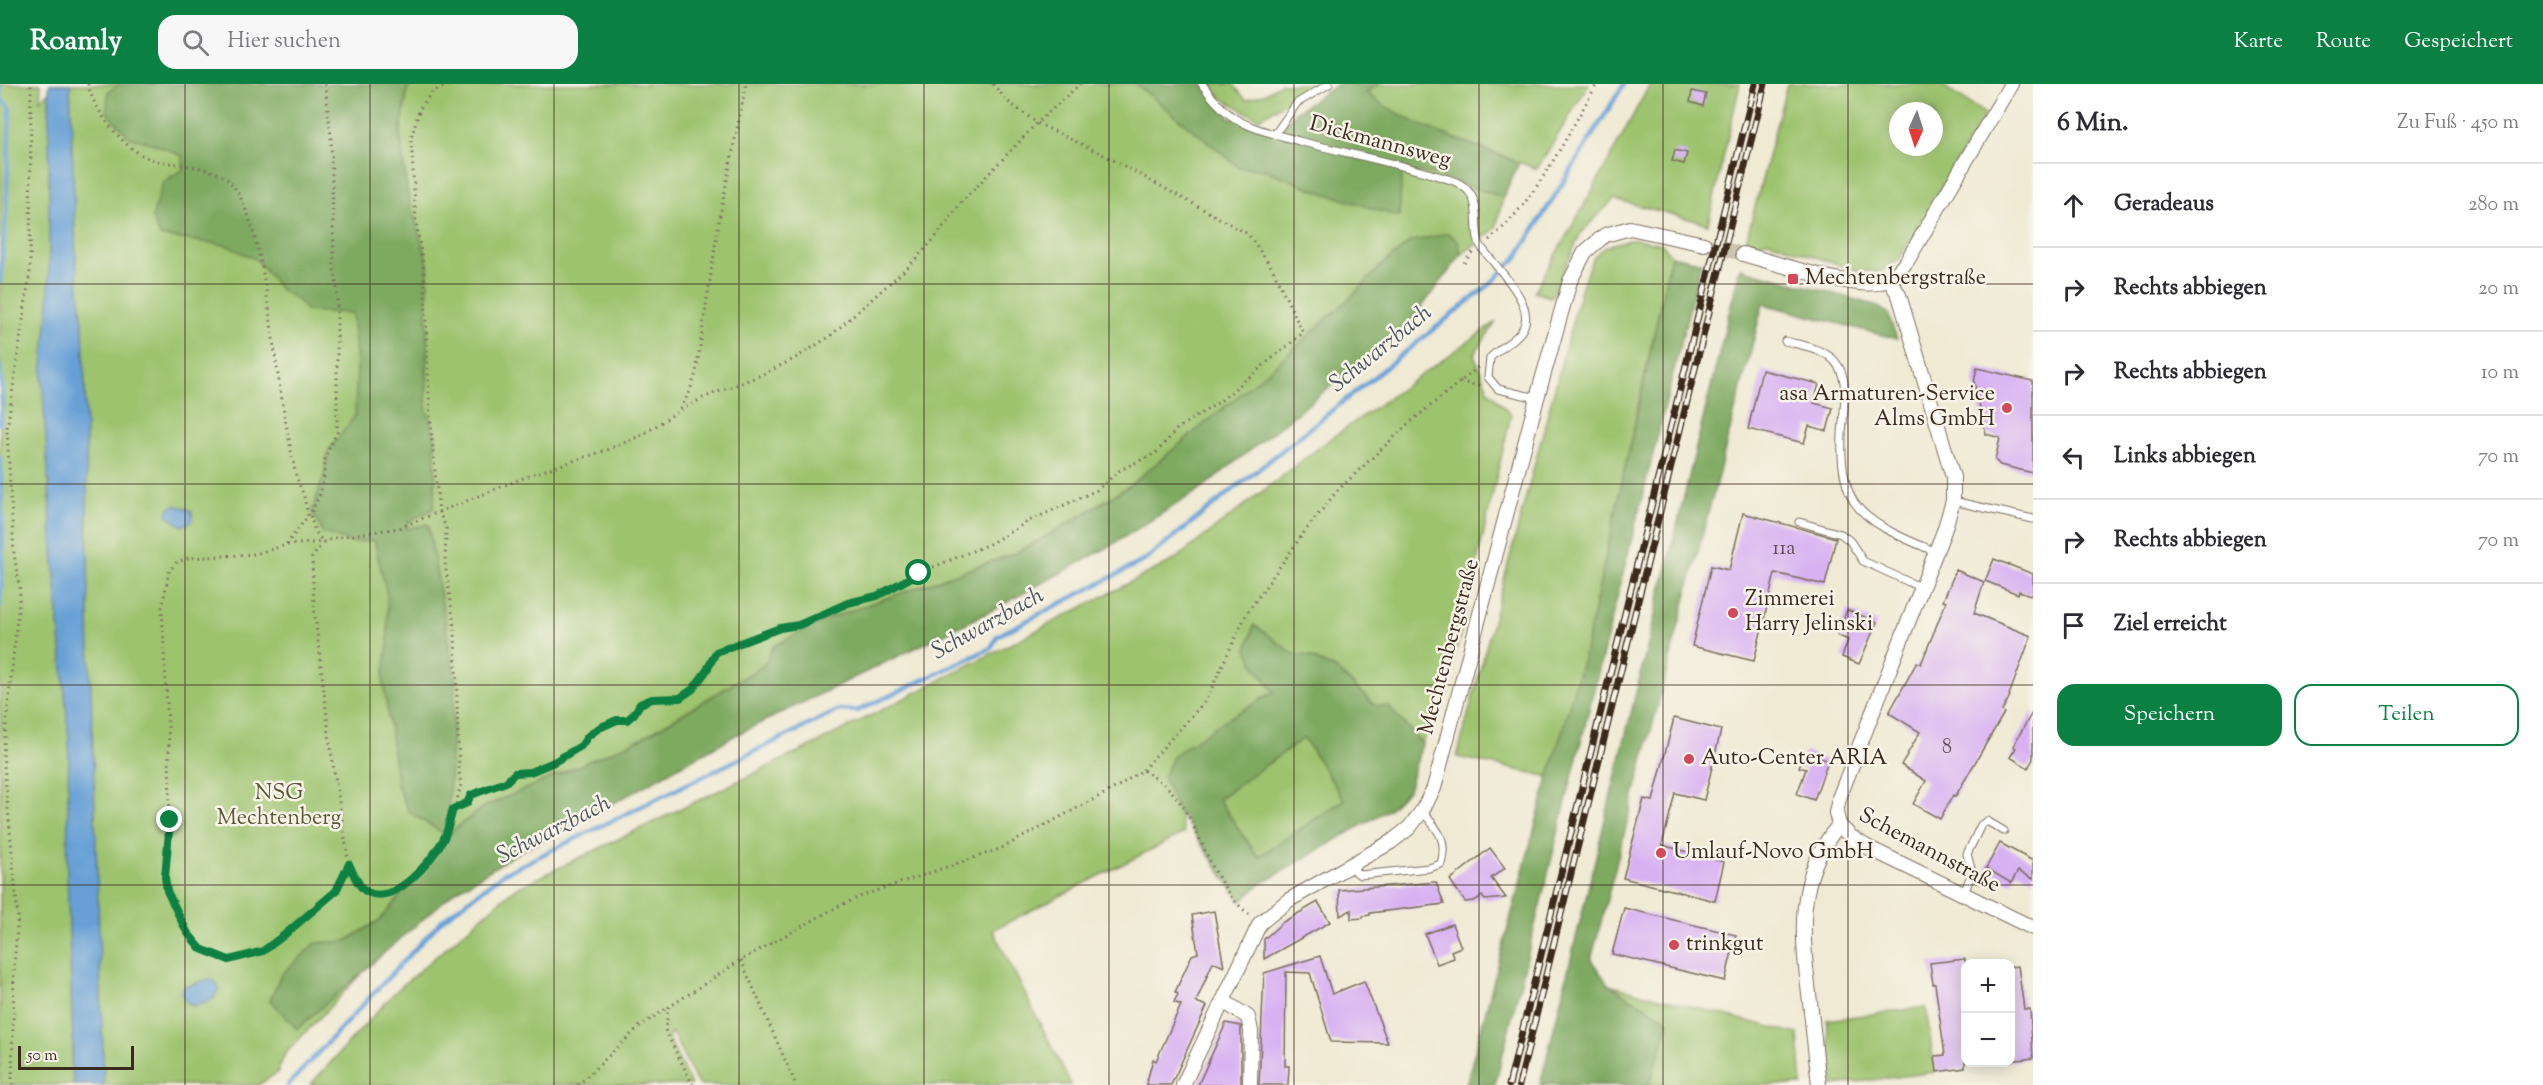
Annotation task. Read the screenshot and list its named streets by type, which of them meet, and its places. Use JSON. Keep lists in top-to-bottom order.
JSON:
{
  "streets": {
    "street": ["Mechtenbergstraße", "Schemannstraße"],
    "lane": ["Dickmannsweg"]
  },
  "water": ["Schwarzbach"],
  "parks": ["NSG Mechtenberg"],
  "places": {
    "transit": ["Mechtenbergstraße"],
    "other": [
      "asa Armaturen-Service Alms GmbH",
      "Zimmerei Harry Jelinski",
      "Auto-Center ARIA",
      "Umlauf-Novo GmbH",
      "trinkgut"
    ]
  },
  "house_numbers": ["11a", "8"],
  "scale_bar": "50 m",
  "north": "bottom",
  "page": {
    "header": "Roamly",
    "search": "Hier suchen",
    "nav": ["Karte", "Route", "Gespeichert"],
    "heading": ["6 Min.", "Zu Fuß · 450 m"],
    "list": [
      ["Geradeaus", "280 m"],
      ["Rechts abbiegen", "20 m"],
      ["Rechts abbiegen", "10 m"],
      ["Links abbiegen", "70 m"],
      ["Rechts abbiegen", "70 m"],
      "Ziel erreicht"
    ],
    "buttons": ["Speichern", "Teilen"],
    "map_buttons": ["+", "−"],
    "scale": "50 m"
  }
}
